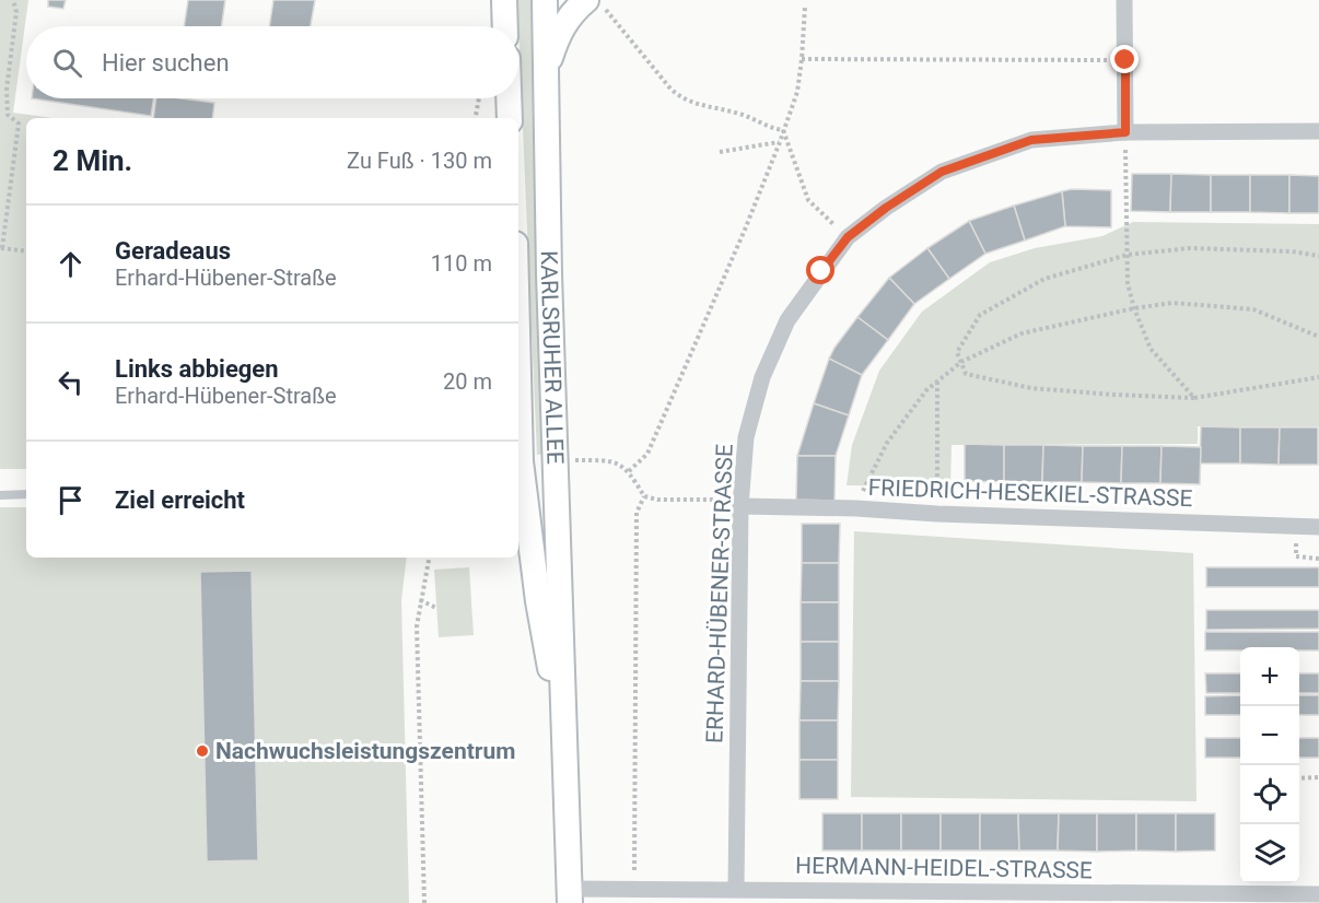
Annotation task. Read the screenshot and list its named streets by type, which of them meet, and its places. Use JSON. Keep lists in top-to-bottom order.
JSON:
{
  "streets": {
    "street": [
      "KARLSRUHER ALLEE",
      "FRIEDRICH-HESEKIEL-STRASSE",
      "ERHARD-HÜBENER-STRASSE",
      "HERMANN-HEIDEL-STRASSE"
    ]
  },
  "crossings": [
    ["KARLSRUHER ALLEE", "HERMANN-HEIDEL-STRASSE"],
    ["FRIEDRICH-HESEKIEL-STRASSE", "ERHARD-HÜBENER-STRASSE"],
    ["ERHARD-HÜBENER-STRASSE", "HERMANN-HEIDEL-STRASSE"]
  ],
  "places": ["Nachwuchsleistungszentrum"],
  "page": {
    "search": "Hier suchen",
    "heading": ["2 Min.", "Zu Fuß · 130 m"],
    "list": [
      ["Geradeaus", "Erhard-Hübener-Straße", "110 m"],
      ["Links abbiegen", "Erhard-Hübener-Straße", "20 m"],
      "Ziel erreicht"
    ],
    "map_buttons": ["+", "−"]
  }
}
